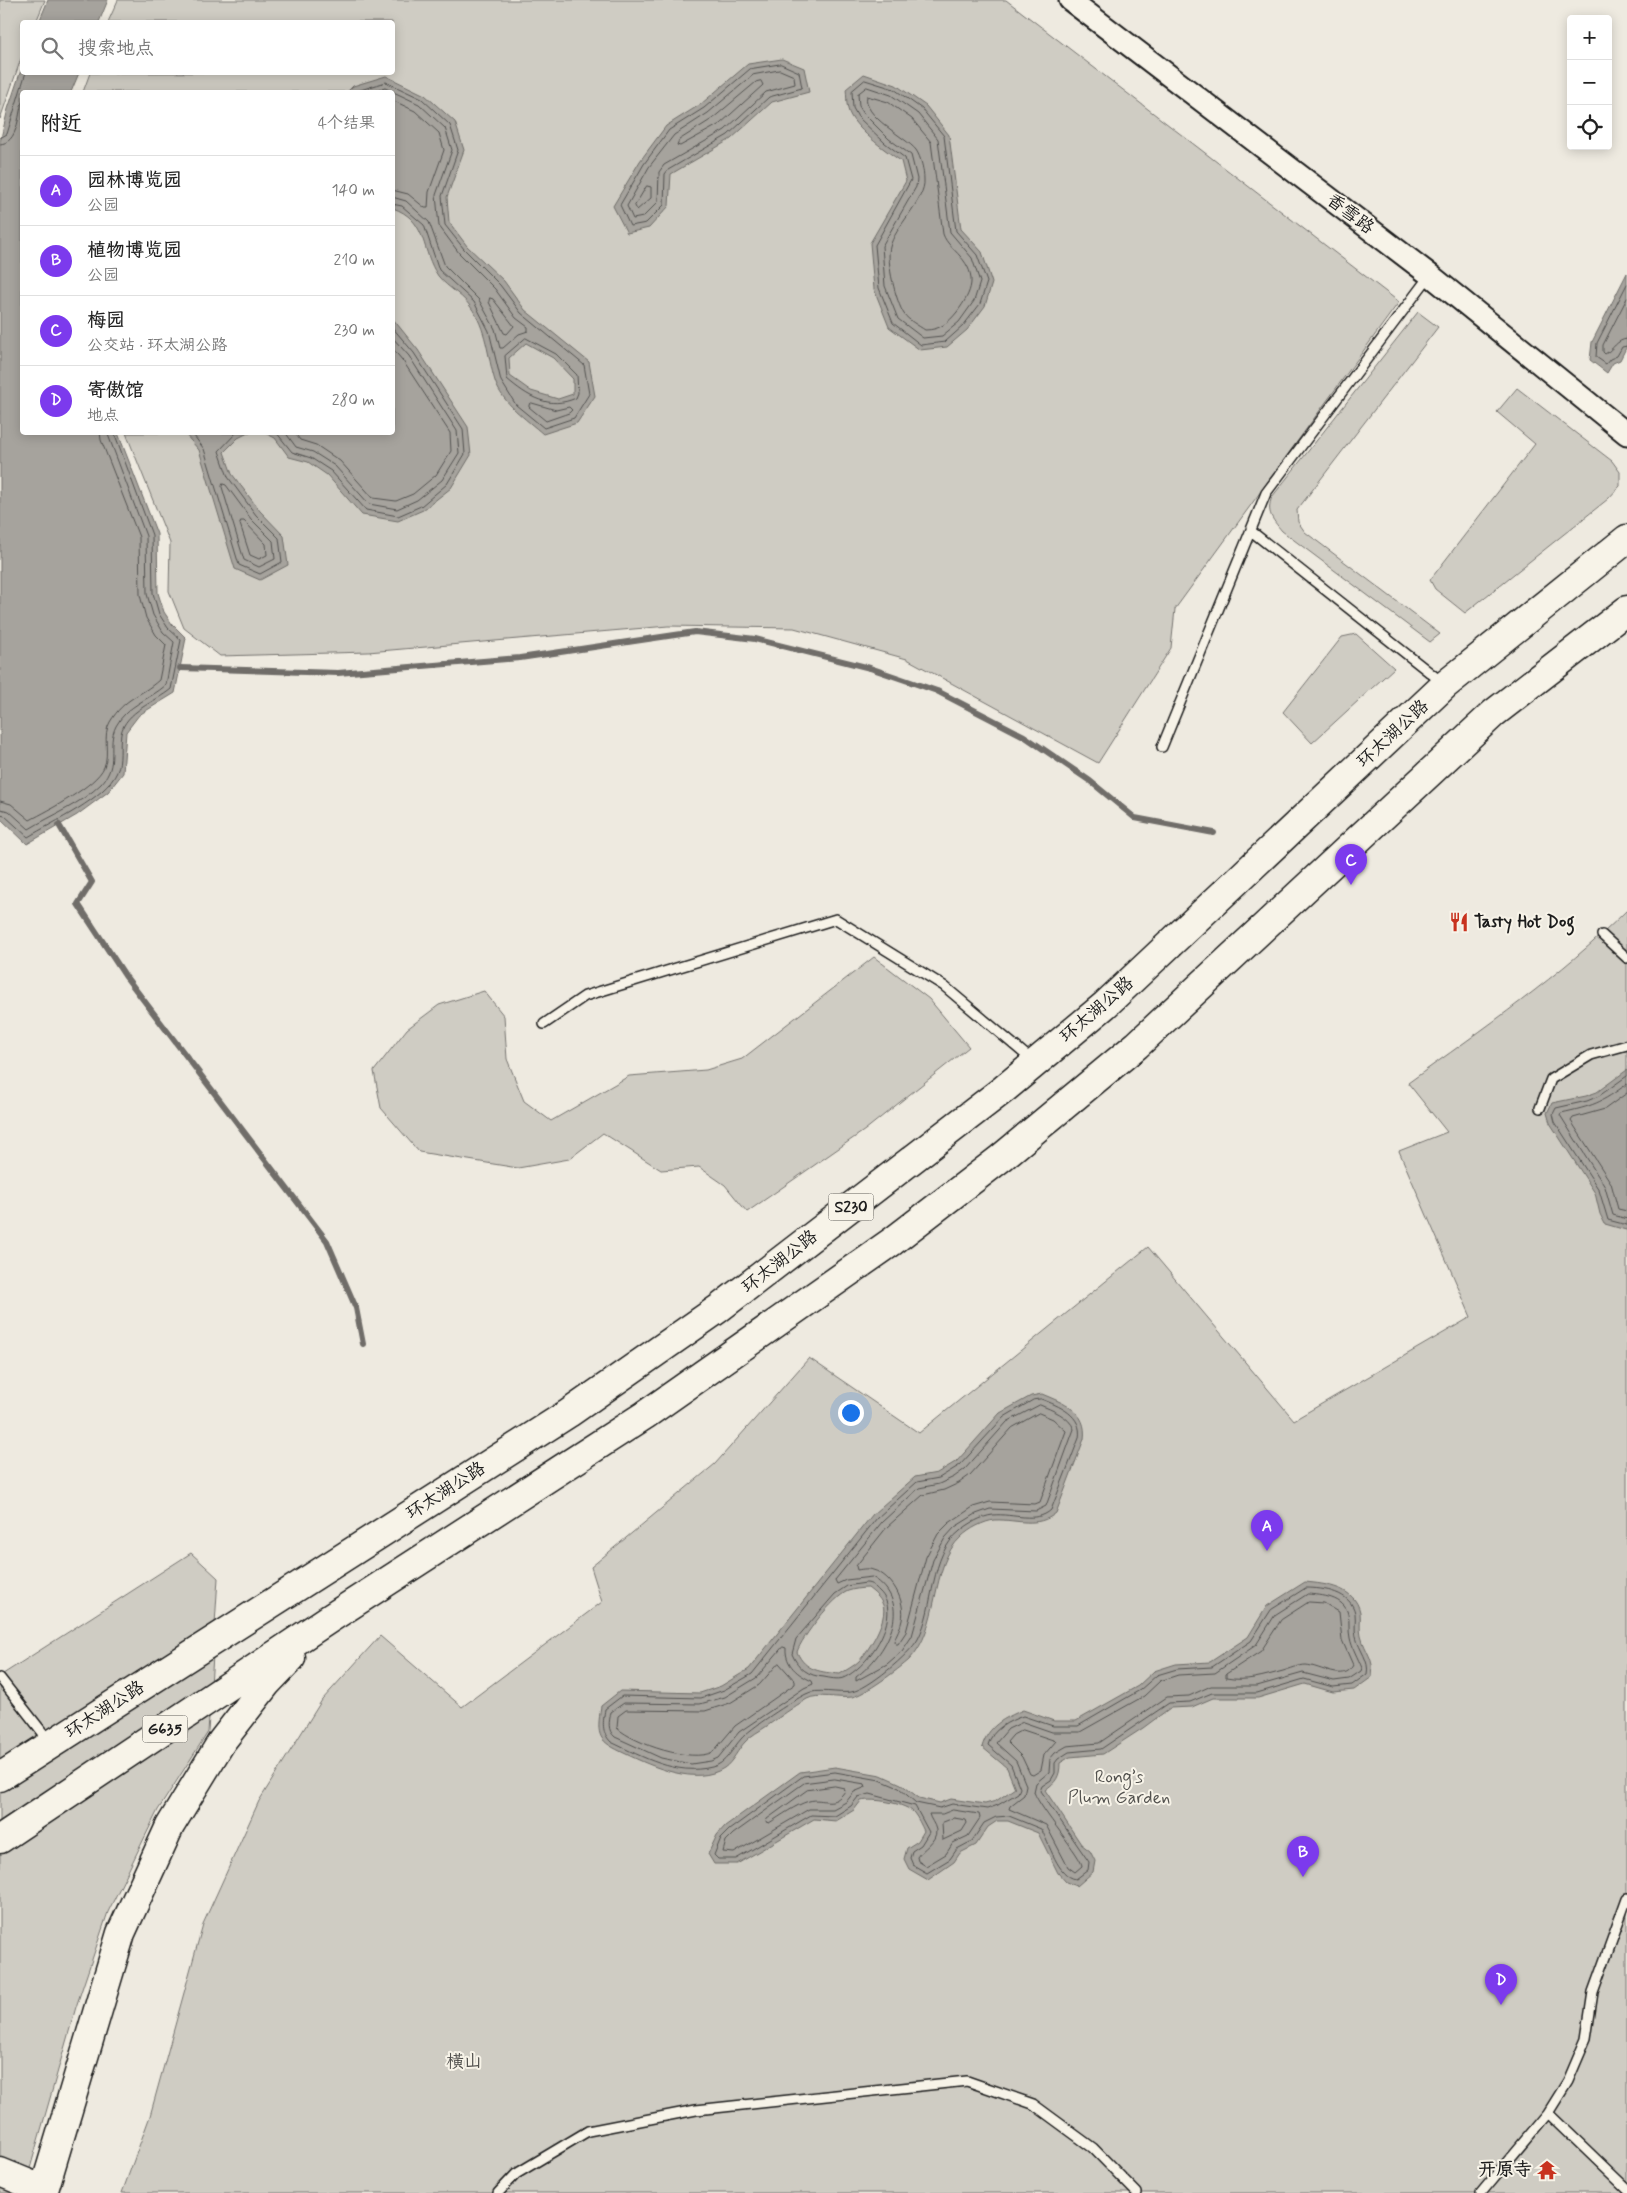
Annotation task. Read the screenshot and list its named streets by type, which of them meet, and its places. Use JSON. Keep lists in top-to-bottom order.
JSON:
{
  "streets": {
    "highway": ["环太湖公路", "S230", "G635"],
    "street": ["香雪路"]
  },
  "parks": ["Rong’s Plum Garden", "横山"],
  "places": {
    "restaurant": ["Tasty Hot Dog"],
    "temple": ["开原寺"]
  },
  "page": {
    "map_buttons": ["+", "−"],
    "search": "搜索地点",
    "heading": ["附近", "4个结果"],
    "list": [
      {
        "mark": "A",
        "name": "园林博览园",
        "note": "公园",
        "value": "140 m"
      },
      {
        "mark": "B",
        "name": "植物博览园",
        "note": "公园",
        "value": "210 m"
      },
      {
        "mark": "C",
        "name": "梅园",
        "note": "公交站 · 环太湖公路",
        "value": "230 m"
      },
      {
        "mark": "D",
        "name": "寄傲馆",
        "note": "地点",
        "value": "280 m"
      }
    ],
    "pins": [
      "C",
      "A",
      "B",
      "D"
    ]
  }
}
